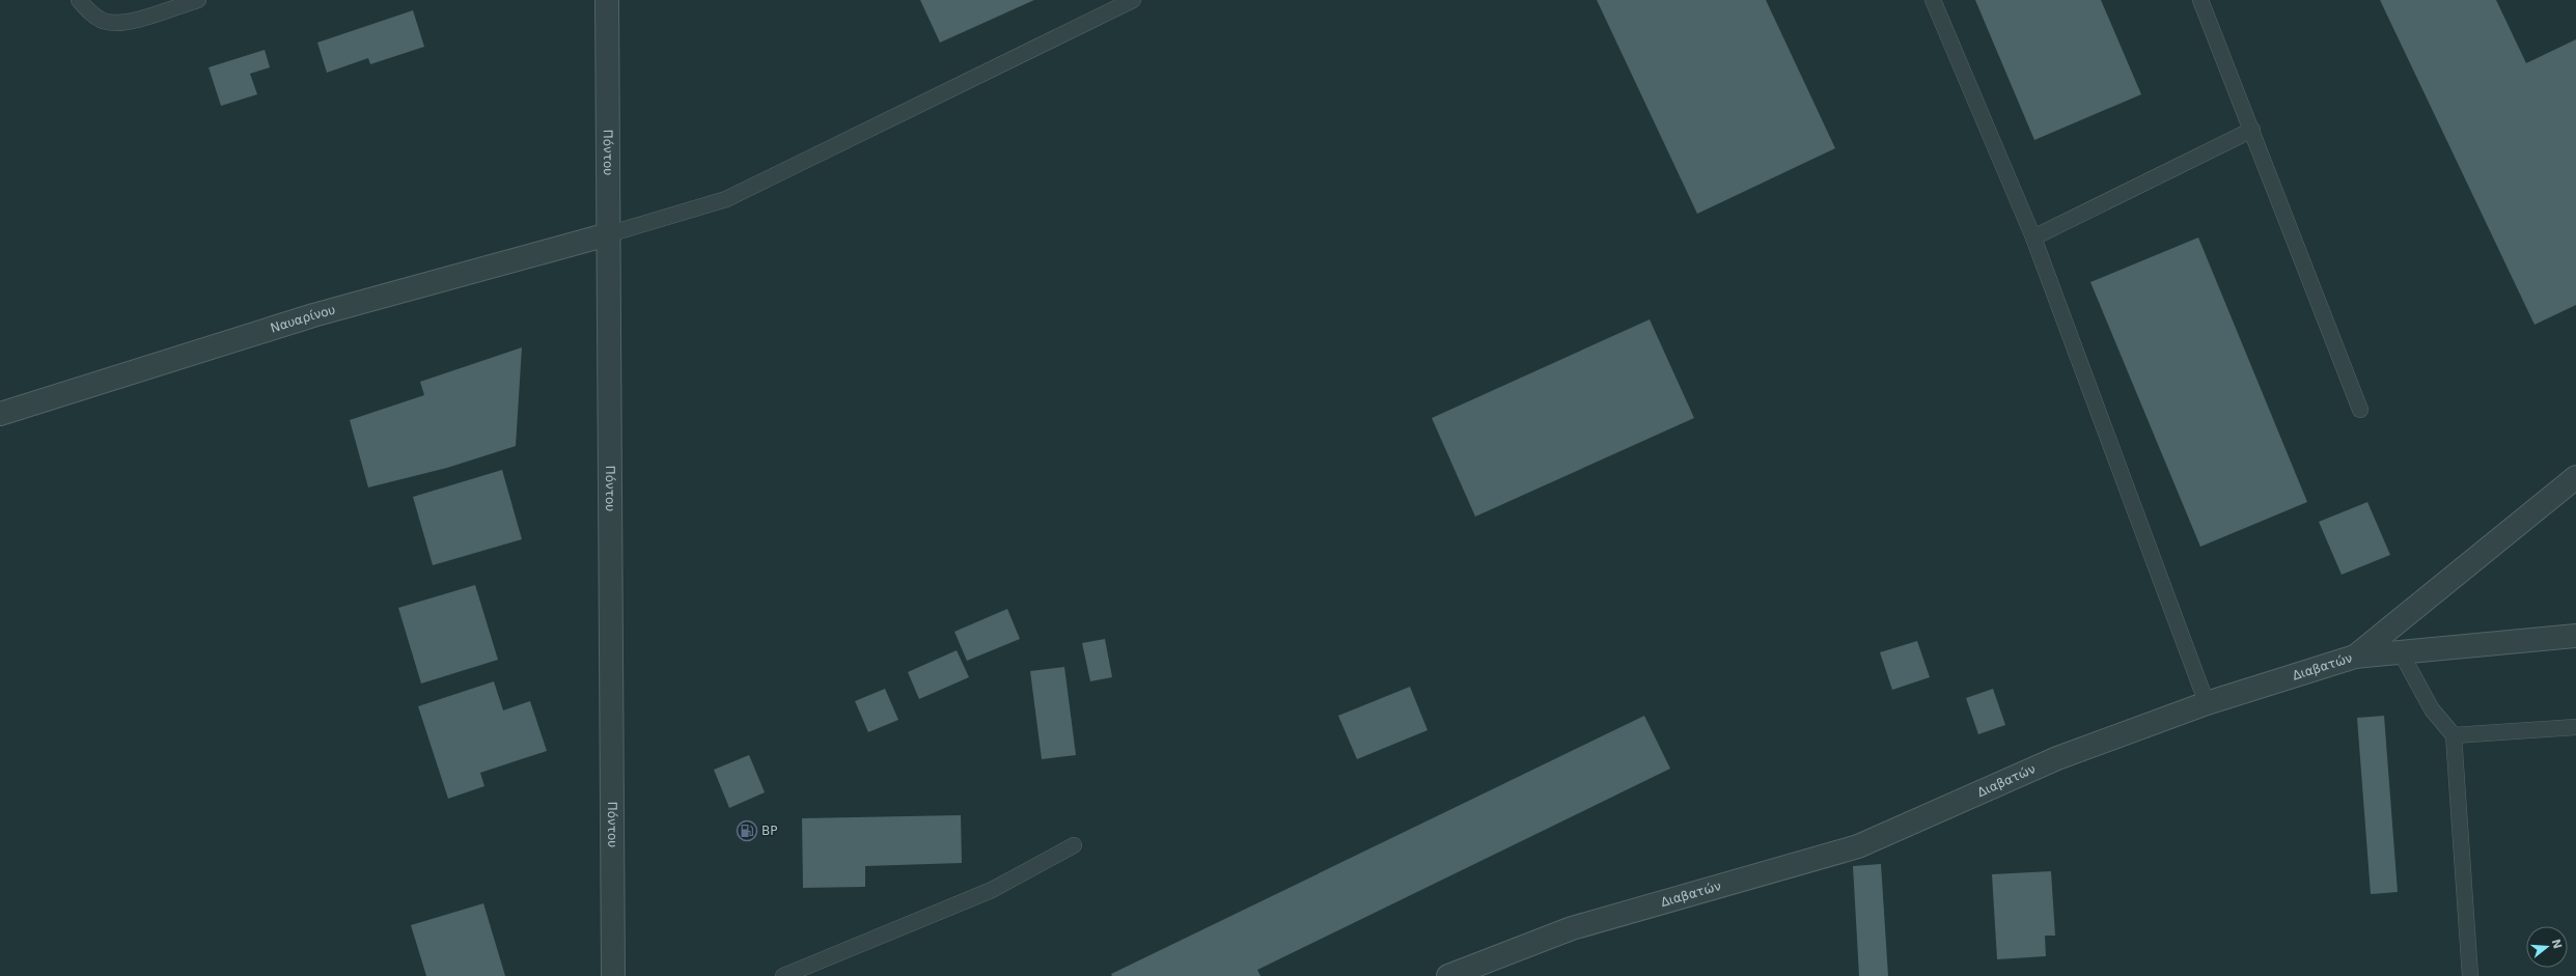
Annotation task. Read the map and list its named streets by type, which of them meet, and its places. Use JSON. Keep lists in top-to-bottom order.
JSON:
{
  "streets": {
    "street": ["Πόντου", "Ναυαρίνου", "Διαβατών"]
  },
  "crossings": [
    ["Πόντου", "Ναυαρίνου"]
  ],
  "places": {
    "fuel station": ["BP"]
  },
  "north": "right"
}
